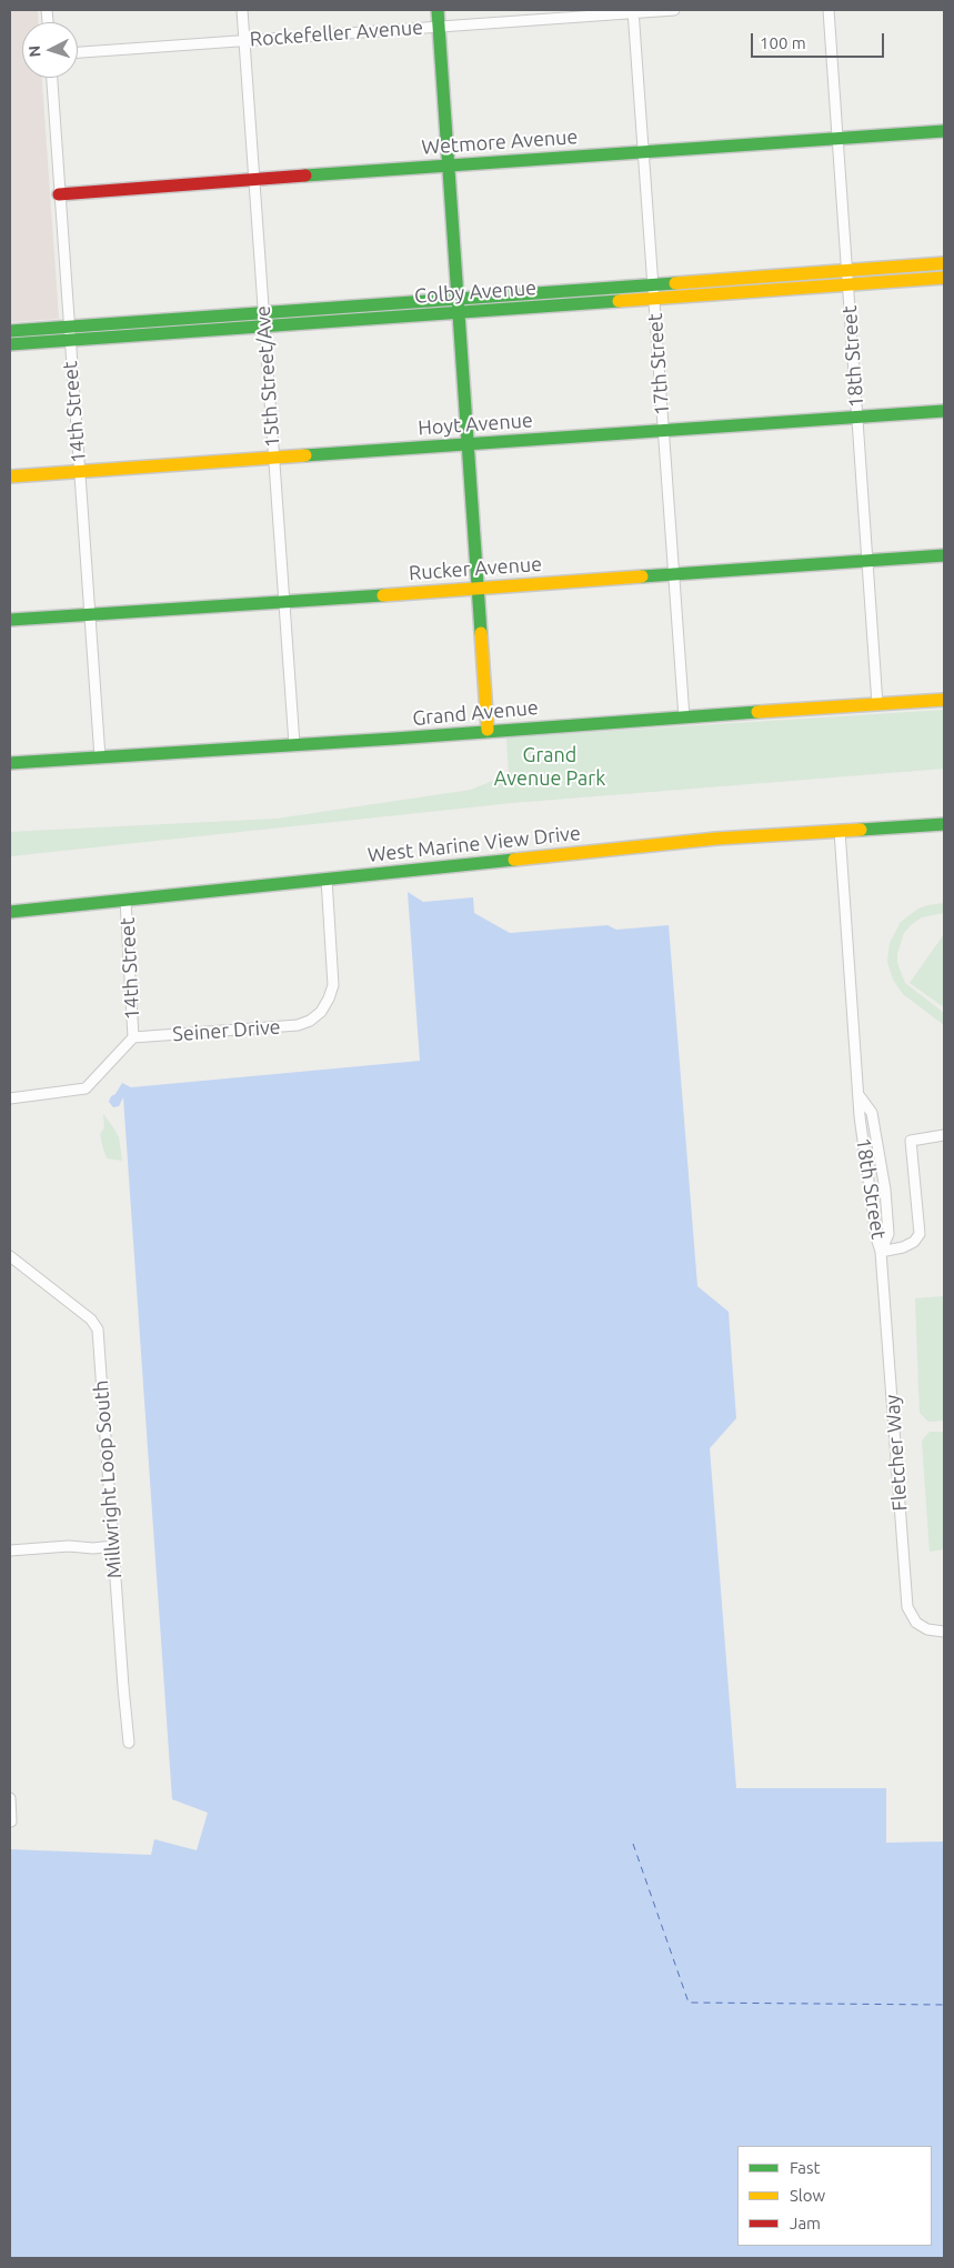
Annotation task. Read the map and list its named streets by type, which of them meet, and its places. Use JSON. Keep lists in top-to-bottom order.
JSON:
{
  "streets": {
    "street": [
      "Rockefeller Avenue",
      "Wetmore Avenue",
      "Colby Avenue",
      "18th Street",
      "17th Street",
      "15th Street/Ave",
      "14th Street",
      "Hoyt Avenue",
      "Rucker Avenue",
      "Grand Avenue",
      "West Marine View Drive",
      "Seiner Drive",
      "Fletcher Way",
      "Millwright Loop South"
    ]
  },
  "crossings": [
    ["Rockefeller Avenue", "17th Street"],
    ["Rockefeller Avenue", "15th Street/Ave"],
    ["Wetmore Avenue", "18th Street"],
    ["Wetmore Avenue", "17th Street"],
    ["Wetmore Avenue", "15th Street/Ave"],
    ["Wetmore Avenue", "14th Street"],
    ["Colby Avenue", "18th Street"],
    ["Colby Avenue", "17th Street"],
    ["Colby Avenue", "15th Street/Ave"],
    ["Colby Avenue", "14th Street"],
    ["18th Street", "Hoyt Avenue"],
    ["18th Street", "Rucker Avenue"],
    ["18th Street", "Grand Avenue"],
    ["18th Street", "West Marine View Drive"],
    ["18th Street", "Fletcher Way"],
    ["17th Street", "Hoyt Avenue"],
    ["17th Street", "Rucker Avenue"],
    ["17th Street", "Grand Avenue"],
    ["15th Street/Ave", "Hoyt Avenue"],
    ["15th Street/Ave", "Rucker Avenue"],
    ["15th Street/Ave", "Grand Avenue"],
    ["14th Street", "Hoyt Avenue"],
    ["14th Street", "Rucker Avenue"],
    ["14th Street", "Grand Avenue"],
    ["14th Street", "West Marine View Drive"],
    ["14th Street", "Seiner Drive"],
    ["West Marine View Drive", "Seiner Drive"]
  ],
  "parks": ["Grand Avenue Park"],
  "legend": ["Fast", "Slow", "Jam"],
  "scale_bar": "100 m",
  "north": "left"
}
